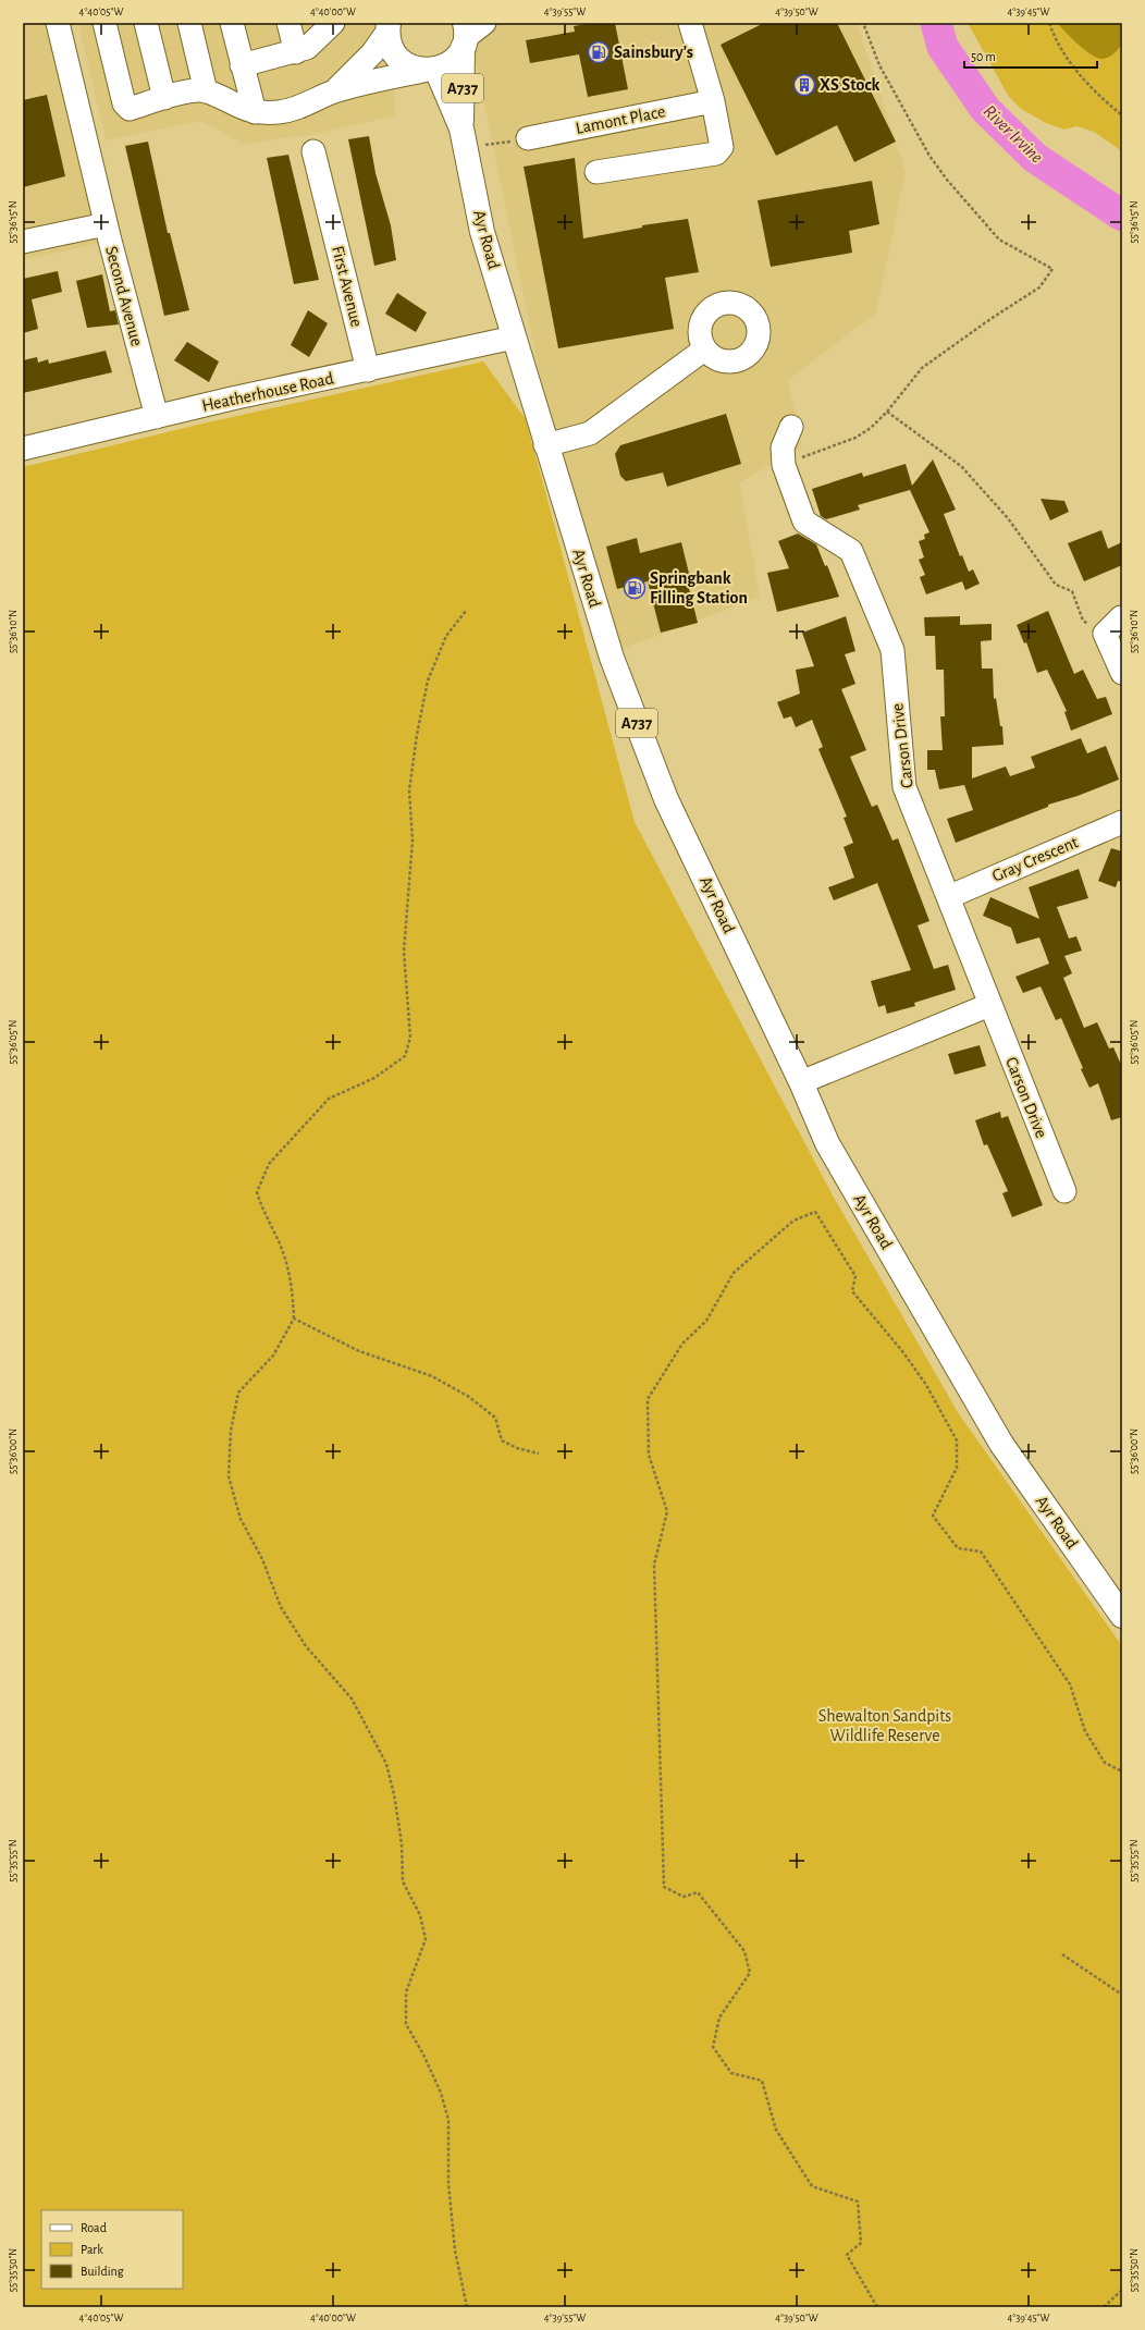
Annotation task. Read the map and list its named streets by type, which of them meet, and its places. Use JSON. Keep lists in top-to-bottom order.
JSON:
{
  "streets": {
    "main road": ["A737", "Ayr Road"],
    "street": [
      "Lamont Place",
      "First Avenue",
      "Second Avenue",
      "Heatherhouse Road",
      "Carson Drive",
      "Gray Crescent"
    ]
  },
  "crossings": [
    ["A737", "Ayr Road"],
    ["Ayr Road", "Heatherhouse Road"],
    ["First Avenue", "Heatherhouse Road"],
    ["Second Avenue", "Heatherhouse Road"],
    ["Carson Drive", "Gray Crescent"]
  ],
  "water": ["River Irvine"],
  "parks": ["Shewalton Sandpits Wildlife Reserve"],
  "places": {
    "fuel station": ["Sainsbury's", "Springbank Filling Station"],
    "building": ["XS Stock"]
  },
  "legend": ["Road", "Park", "Building"],
  "scale_bar": "50 m",
  "coordinates": [
    "4°40'05\"W",
    "4°40'00\"W",
    "4°39'55\"W",
    "4°39'50\"W",
    "4°39'45\"W",
    "55°36'15\"N",
    "55°36'10\"N",
    "55°36'05\"N",
    "55°36'00\"N",
    "55°35'55\"N",
    "55°35'50\"N"
  ]
}
